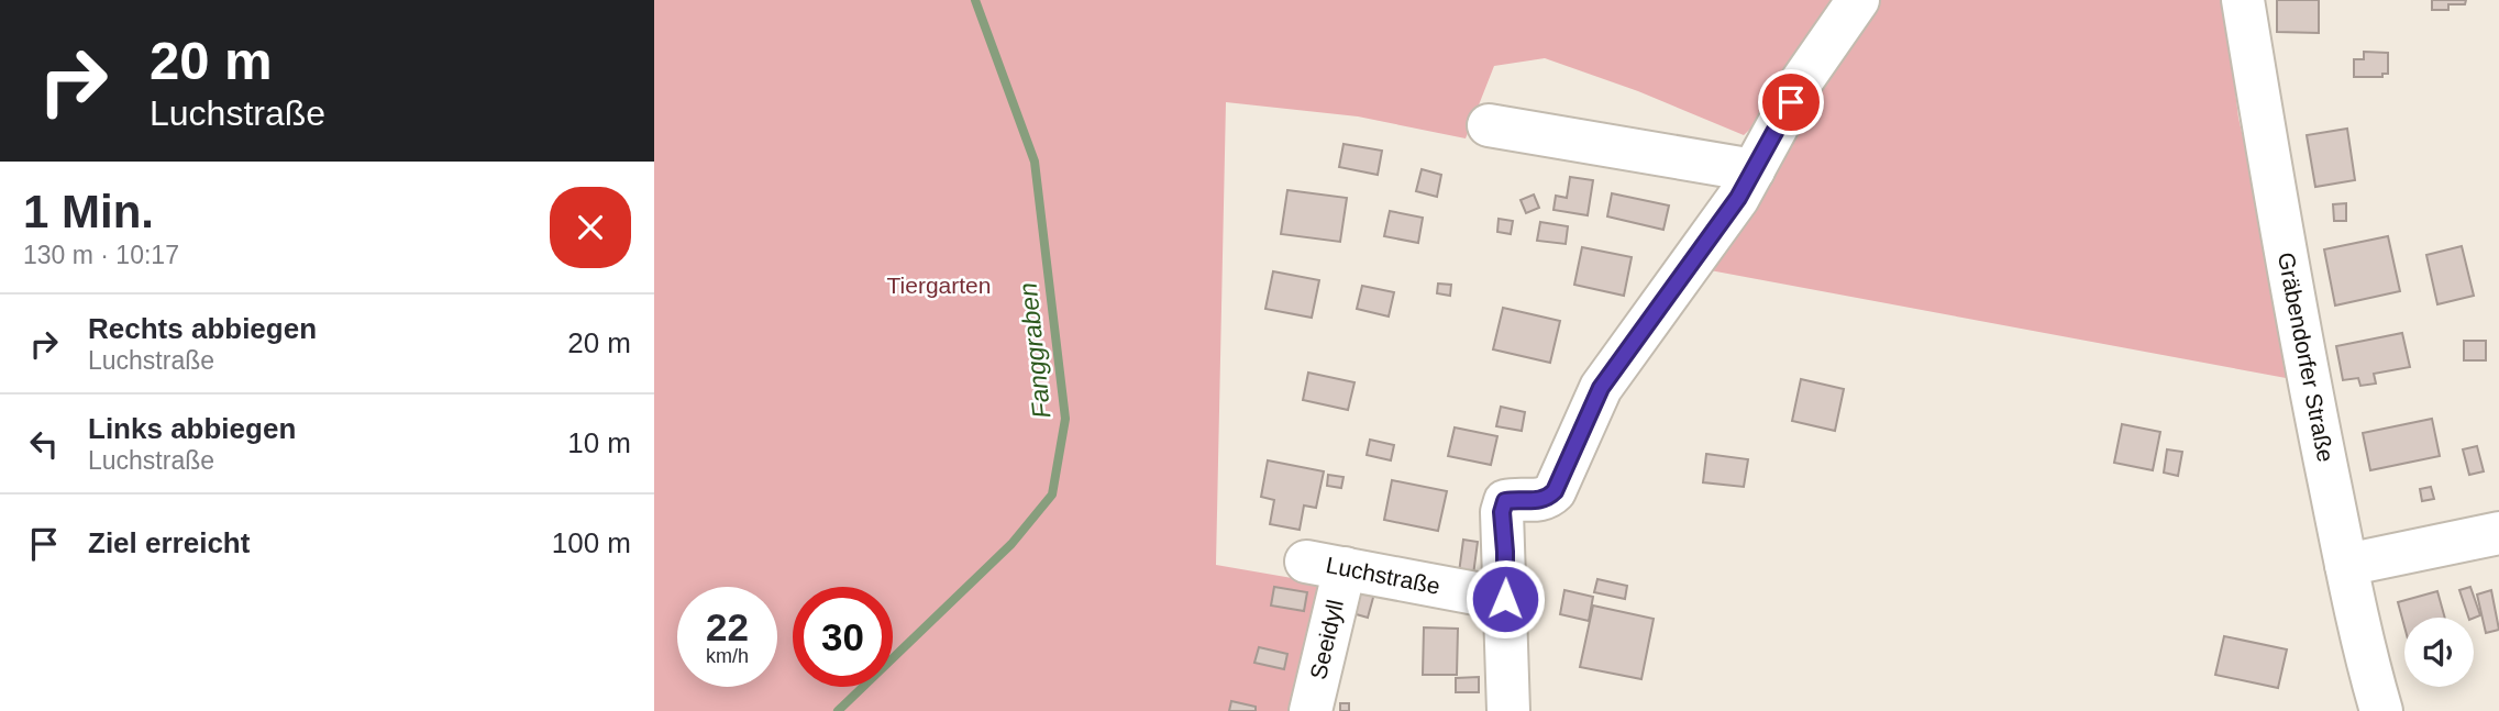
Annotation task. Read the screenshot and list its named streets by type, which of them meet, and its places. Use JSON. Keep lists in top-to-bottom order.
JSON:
{
  "streets": {
    "street": ["Gräbendorfer Straße", "Luchstraße", "Seeidyll"]
  },
  "crossings": [
    ["Luchstraße", "Seeidyll"]
  ],
  "water": ["Fanggraben"],
  "parks": ["Tiergarten"],
  "page": {
    "turn": ["20 m", "Luchstraße"],
    "heading": ["1 Min.", "130 m · 10:17"],
    "list": [
      {
        "name": "Rechts abbiegen",
        "note": "Luchstraße",
        "value": "20 m"
      },
      {
        "name": "Links abbiegen",
        "note": "Luchstraße",
        "value": "10 m"
      },
      {
        "name": "Ziel erreicht",
        "value": "100 m"
      }
    ],
    "speed": "22 km/h",
    "limit": "30"
  }
}
